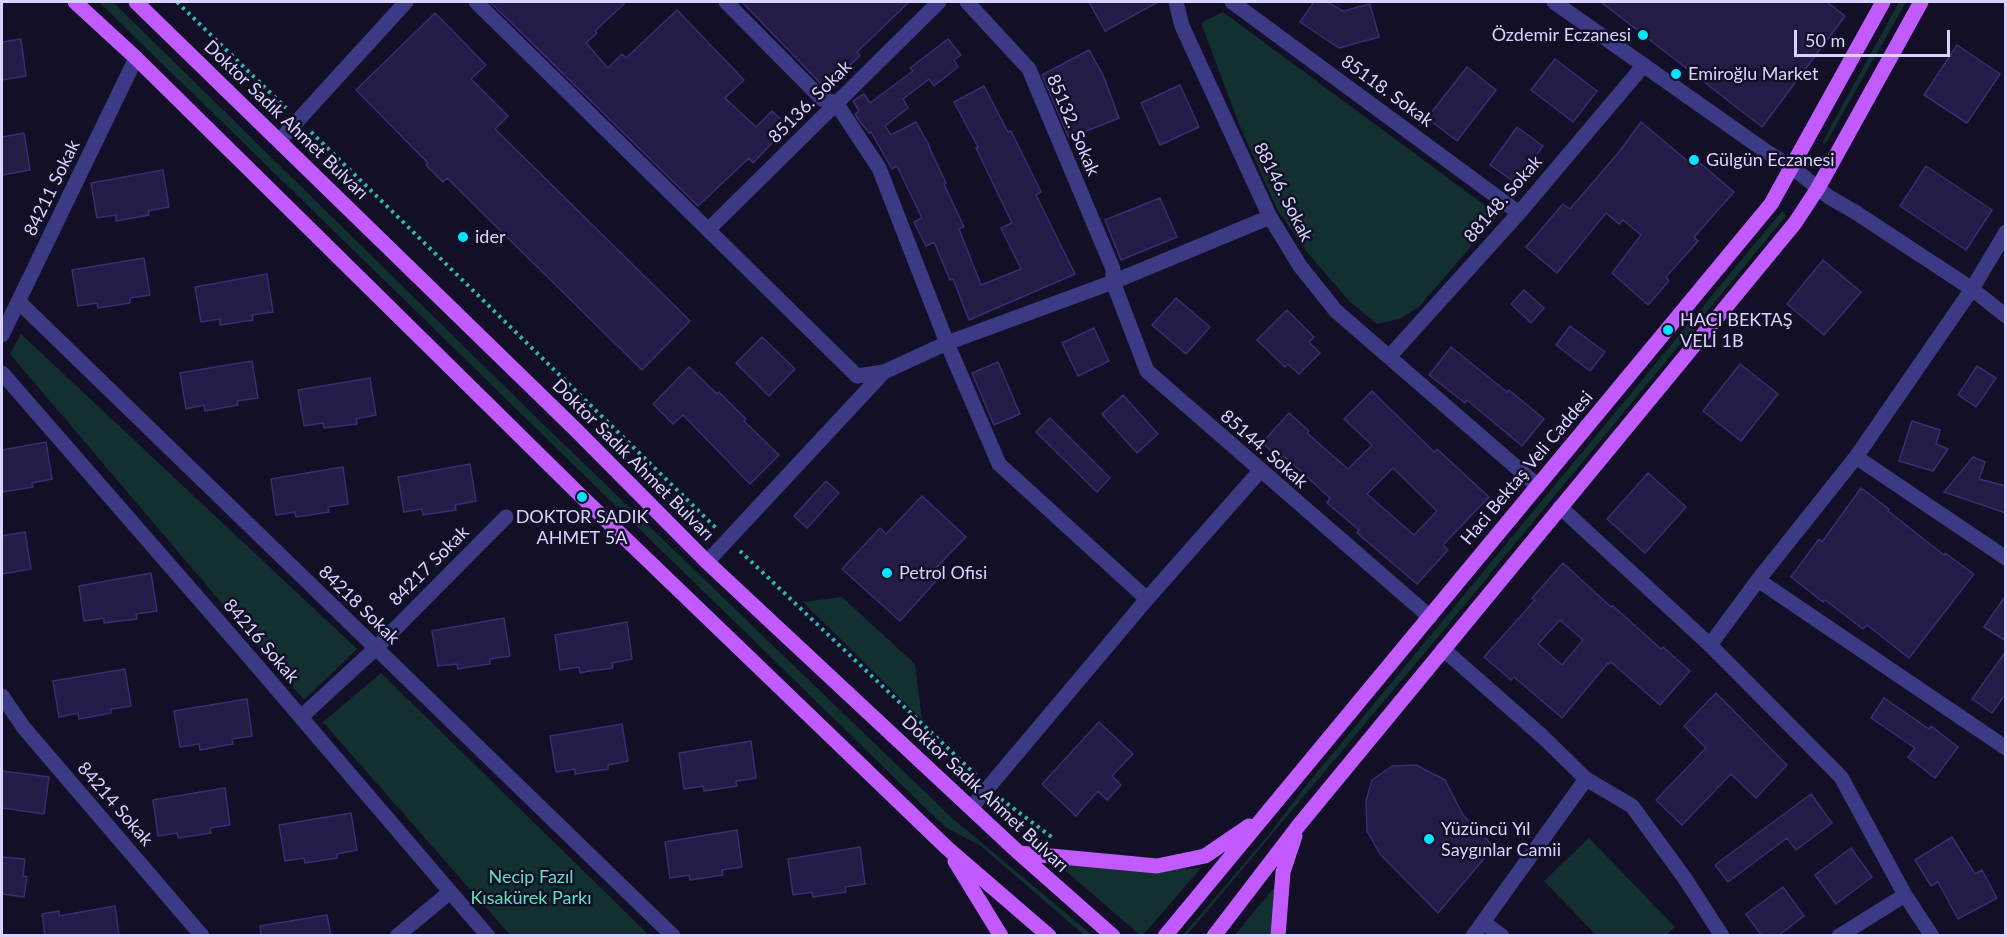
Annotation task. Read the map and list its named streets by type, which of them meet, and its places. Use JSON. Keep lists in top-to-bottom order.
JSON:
{
  "streets": {
    "main road": ["Doktor Sadık Ahmet Bulvarı", "Haci Bektaş Veli Caddesi"],
    "street": [
      "85118. Sokak",
      "85136. Sokak",
      "85132. Sokak",
      "84211 Sokak",
      "88146. Sokak",
      "88148. Sokak",
      "85144. Sokak",
      "84217 Sokak",
      "84218 Sokak",
      "84216 Sokak",
      "84214 Sokak"
    ]
  },
  "crossings": [
    ["85118. Sokak", "88148. Sokak"],
    ["85132. Sokak", "85144. Sokak"],
    ["84211 Sokak", "84218 Sokak"],
    ["88146. Sokak", "88148. Sokak"],
    ["88146. Sokak", "Haci Bektaş Veli Caddesi"],
    ["85144. Sokak", "Haci Bektaş Veli Caddesi"],
    ["84217 Sokak", "84218 Sokak"],
    ["84217 Sokak", "84216 Sokak"]
  ],
  "parks": ["Necip Fazıl Kısakürek Parkı"],
  "places": [
    "Özdemir Eczanesi",
    "Emiroğlu Market",
    "Gülgün Eczanesi",
    "ider",
    "HACI BEKTAŞ VELİ 1B",
    "DOKTOR SADIK AHMET 5A",
    "Petrol Ofisi",
    "Yüzüncü Yıl Saygınlar Camii"
  ],
  "scale_bar": "50 m"
}
